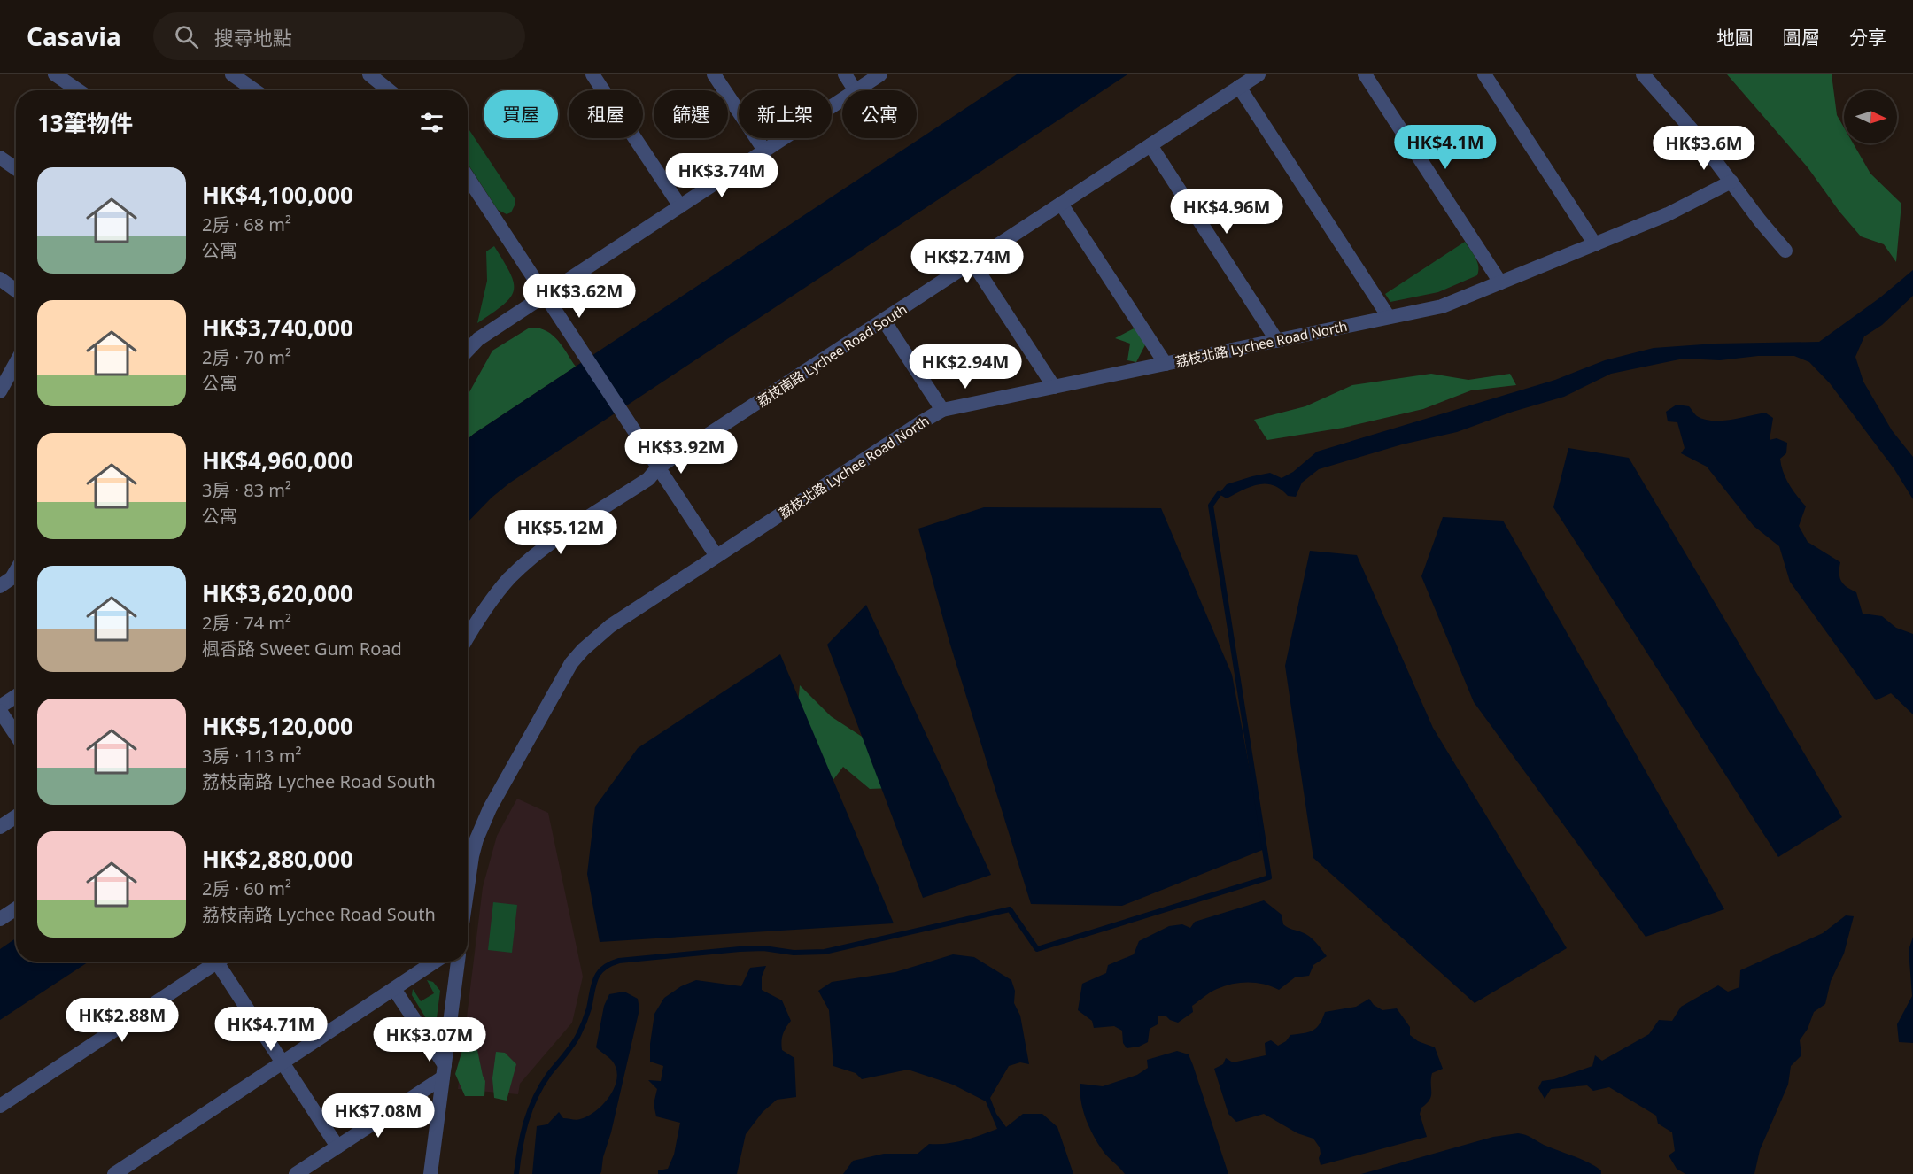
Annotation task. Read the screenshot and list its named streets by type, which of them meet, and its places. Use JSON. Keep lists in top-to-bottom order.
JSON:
{
  "streets": {
    "street": ["荔枝北路 Lychee Road North", "荔枝南路 Lychee Road South"]
  },
  "north": "right",
  "page": {
    "header": "Casavia",
    "search": "搜尋地點",
    "nav": ["地圖", "圖層", "分享"],
    "chip": [
      "買屋",
      "租屋",
      "篩選",
      "新上架",
      "公寓"
    ],
    "heading": "13筆物件",
    "price": [
      "HK$4.1M",
      "HK$3.6M",
      "HK$3.74M",
      "HK$4.96M",
      "HK$2.74M",
      "HK$3.62M",
      "HK$2.94M",
      "HK$3.92M",
      "HK$5.12M",
      "HK$2.88M",
      "HK$4.71M",
      "HK$3.07M",
      "HK$7.08M"
    ],
    "list": [
      {
        "name": "HK$4,100,000",
        "note": "2房 · 68 m² · 公寓"
      },
      {
        "name": "HK$3,740,000",
        "note": "2房 · 70 m² · 公寓"
      },
      {
        "name": "HK$4,960,000",
        "note": "3房 · 83 m² · 公寓"
      },
      {
        "name": "HK$3,620,000",
        "note": "2房 · 74 m² · 楓香路 Sweet Gum Road"
      },
      {
        "name": "HK$5,120,000",
        "note": "3房 · 113 m² · 荔枝南路 Lychee Road South"
      },
      {
        "name": "HK$2,880,000",
        "note": "2房 · 60 m² · 荔枝南路 Lychee Road South"
      }
    ]
  }
}
